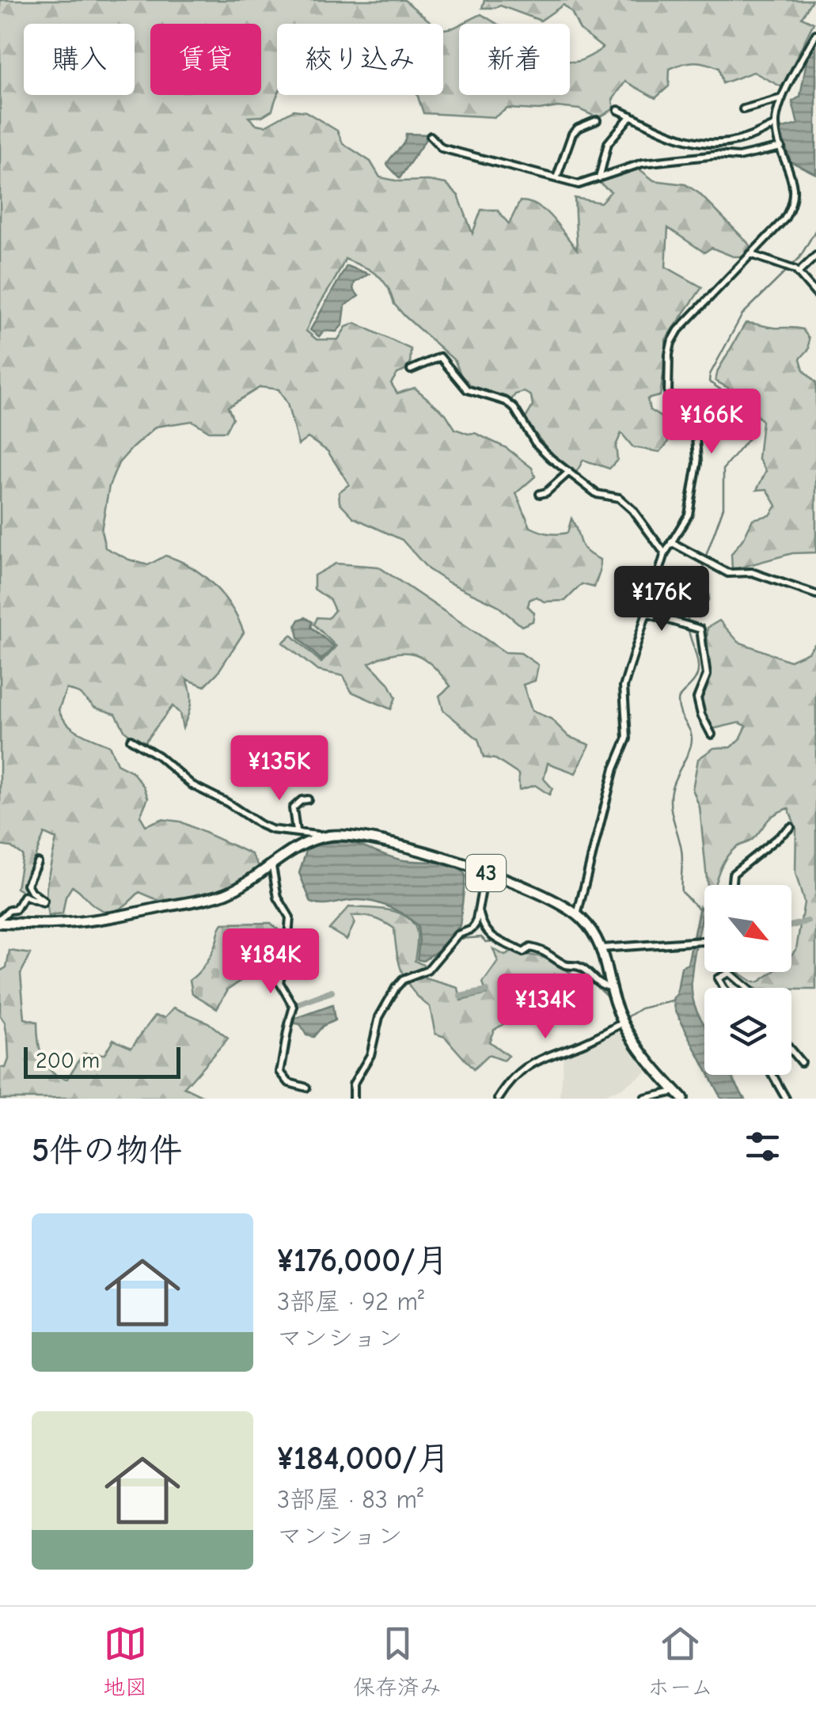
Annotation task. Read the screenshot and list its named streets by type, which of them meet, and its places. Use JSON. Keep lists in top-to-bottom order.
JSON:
{
  "streets": {
    "main road": ["43"]
  },
  "scale_bar": "200 m",
  "north": "bottom right",
  "page": {
    "chip": [
      "購入",
      "賃貸",
      "絞り込み",
      "新着"
    ],
    "price": [
      "¥166K",
      "¥176K",
      "¥135K",
      "¥184K",
      "¥134K"
    ],
    "scale": "200 m",
    "heading": "5件の物件",
    "list": [
      {
        "name": "¥176,000/月",
        "note": "3部屋 · 92 m² · マンション"
      },
      {
        "name": "¥184,000/月",
        "note": "3部屋 · 83 m² · マンション"
      }
    ],
    "tabs": ["地図", "保存済み", "ホーム"]
  }
}
